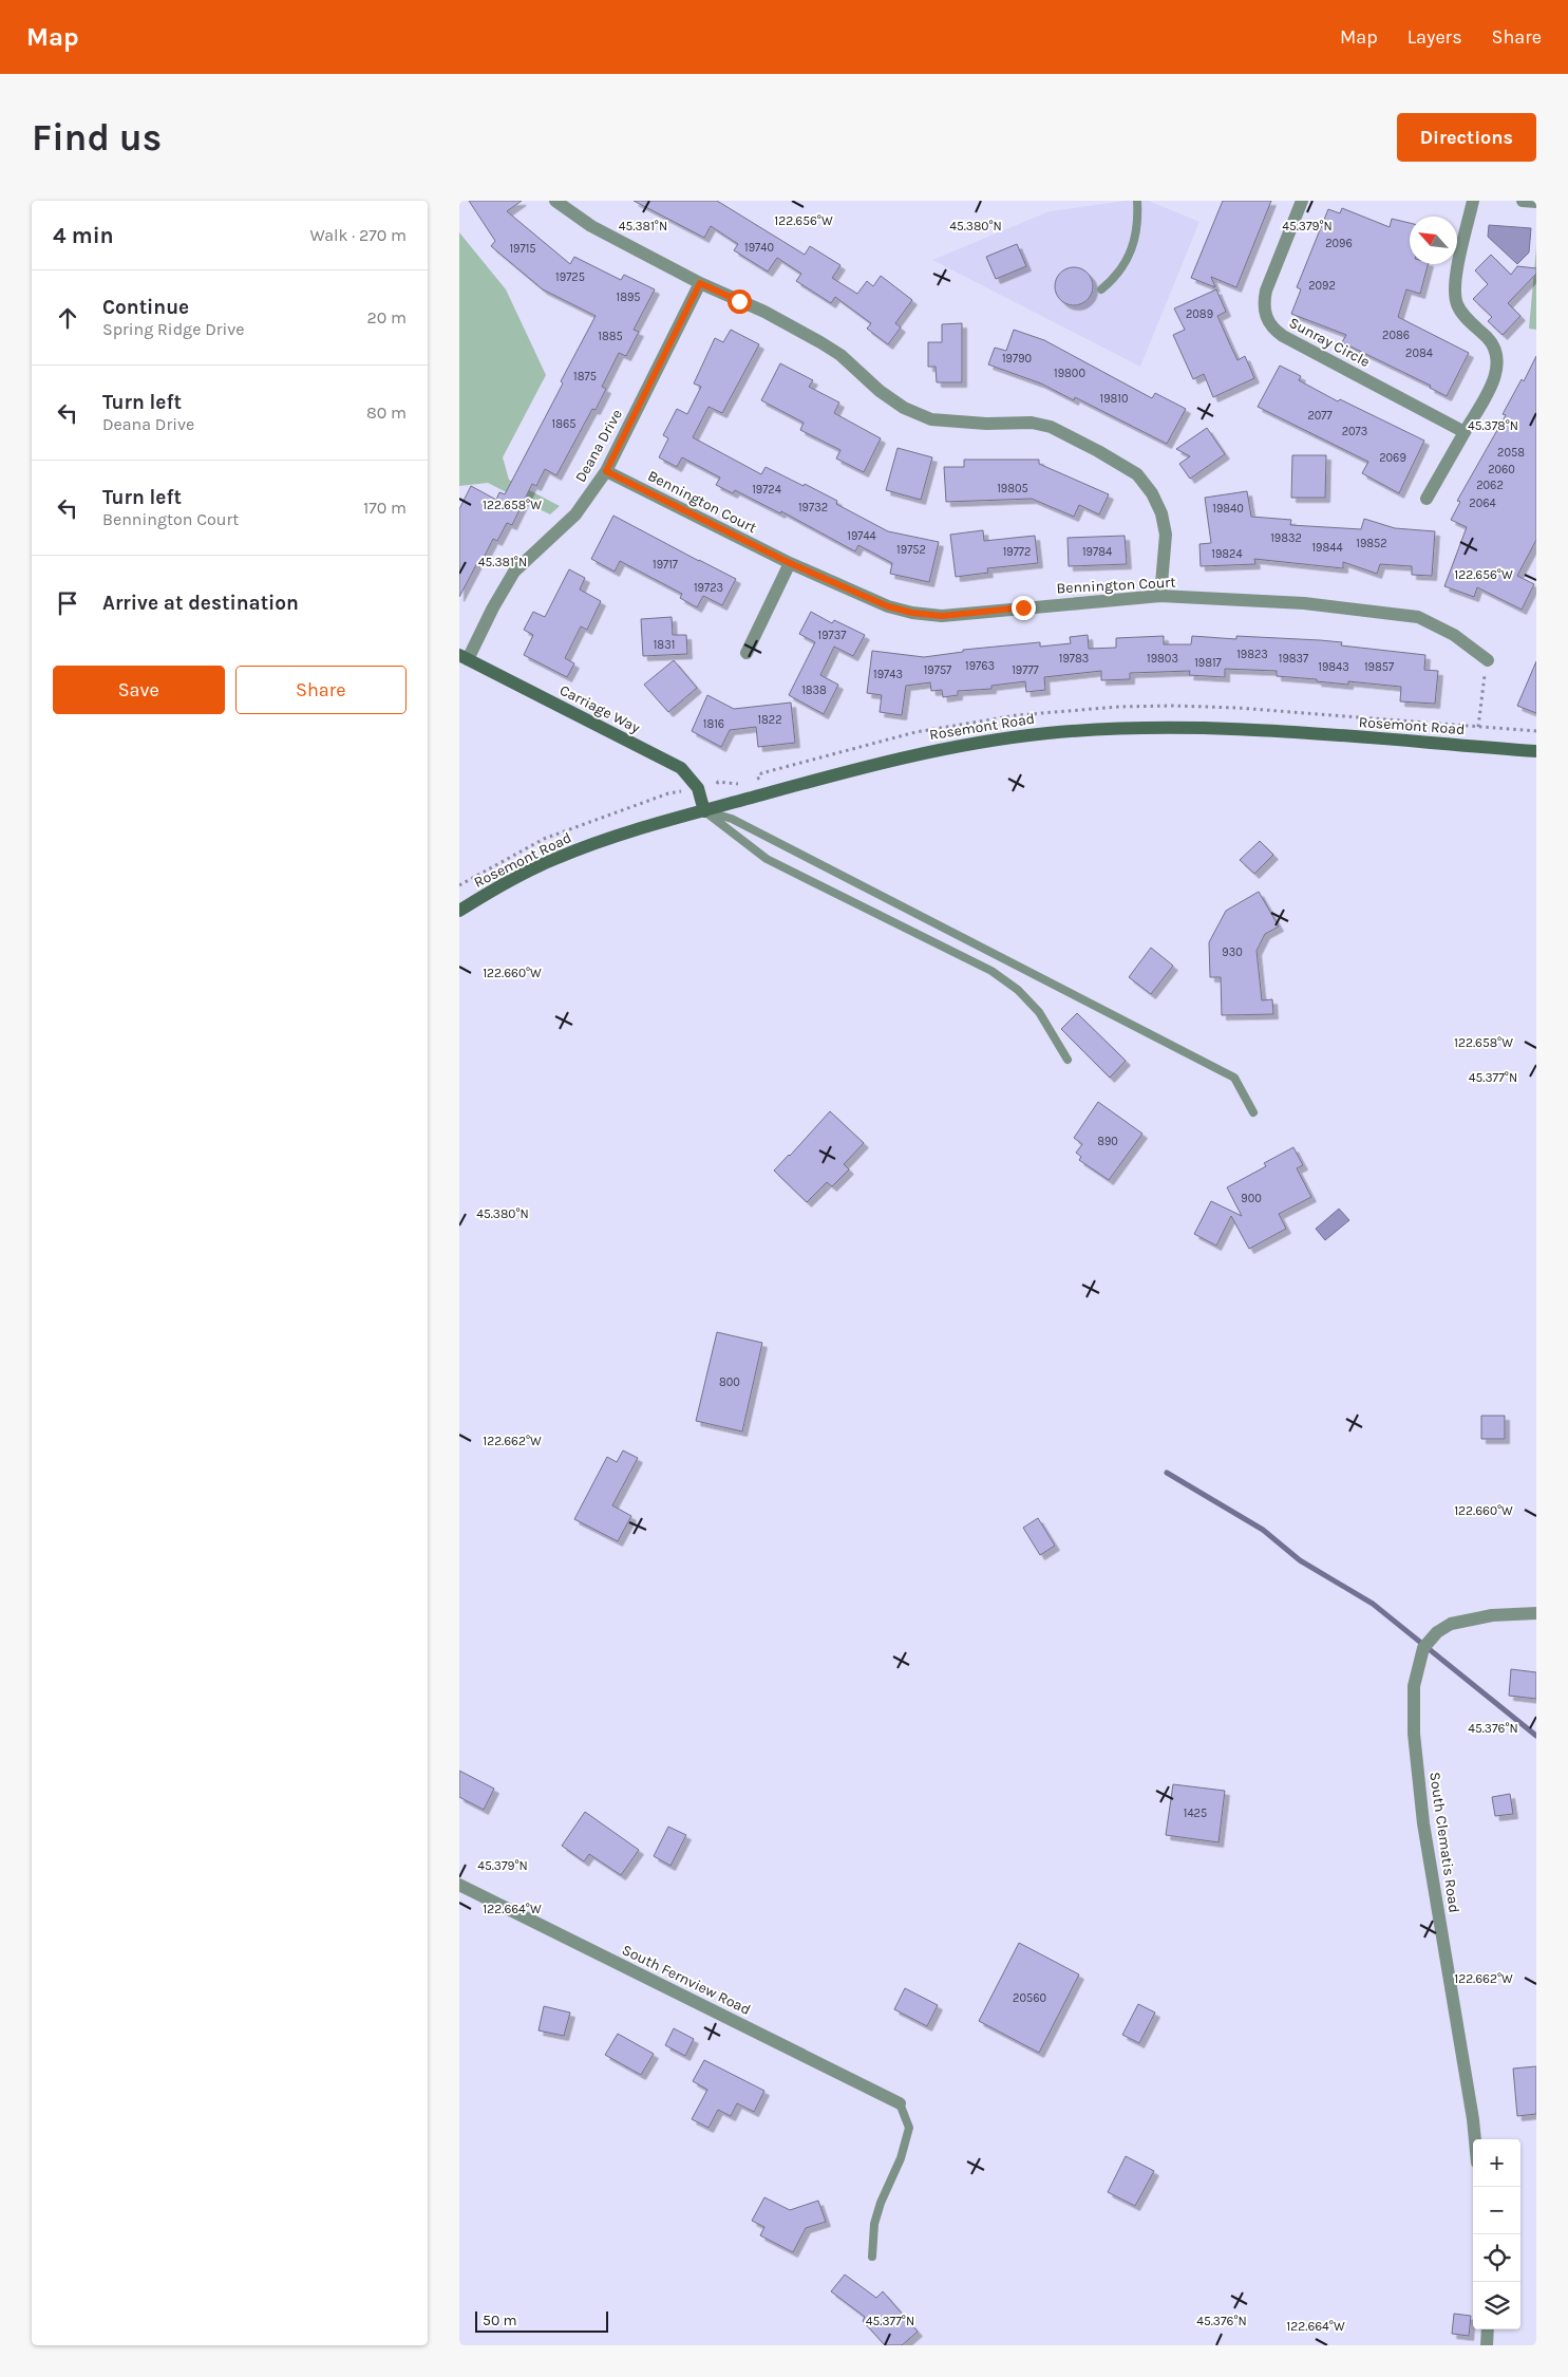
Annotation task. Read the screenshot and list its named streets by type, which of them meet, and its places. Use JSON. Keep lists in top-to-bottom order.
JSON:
{
  "streets": {
    "main road": ["Carriage Way", "Rosemont Road"],
    "street": [
      "Sunray Circle",
      "Deana Drive",
      "Bennington Court",
      "South Clematis Road",
      "South Fernview Road"
    ]
  },
  "crossings": [
    ["Deana Drive", "Bennington Court"],
    ["Deana Drive", "Carriage Way"],
    ["Carriage Way", "Rosemont Road"]
  ],
  "house_numbers": [
    "2096",
    "19740",
    "19715",
    "19725",
    "2092",
    "1895",
    "2089",
    "2086",
    "1885",
    "2084",
    "19790",
    "19800",
    "1875",
    "19810",
    "2077",
    "1865",
    "2073",
    "2058",
    "2069",
    "2060",
    "2062",
    "19805",
    "19724",
    "2064",
    "19732",
    "19840",
    "19744",
    "19832",
    "19852",
    "19844",
    "19752",
    "19772",
    "19784",
    "19824",
    "19717",
    "19723",
    "19737",
    "1831",
    "19823",
    "19783",
    "19803",
    "19837",
    "19817",
    "19763",
    "19843",
    "19857",
    "19757",
    "19777",
    "19743",
    "1838",
    "1822",
    "1816",
    "930",
    "890",
    "900",
    "800",
    "1425",
    "20560"
  ],
  "scale_bar": "50 m",
  "north": "top left",
  "page": {
    "header": "Map",
    "nav": ["Map", "Layers", "Share"],
    "buttons": [
      "Directions",
      ["Save", "Share"]
    ],
    "title": "Find us",
    "heading": ["4 min", "Walk · 270 m"],
    "list": [
      ["Continue", "Spring Ridge Drive", "20 m"],
      ["Turn left", "Deana Drive", "80 m"],
      ["Turn left", "Bennington Court", "170 m"],
      "Arrive at destination"
    ],
    "map_buttons": ["+", "−"],
    "scale": "50 m"
  },
  "coordinates": [
    "122.656°W",
    "45.381°N",
    "45.380°N",
    "45.379°N",
    "45.378°N",
    "122.658°W",
    "122.660°W",
    "45.377°N",
    "122.662°W",
    "45.376°N",
    "122.664°W"
  ]
}
